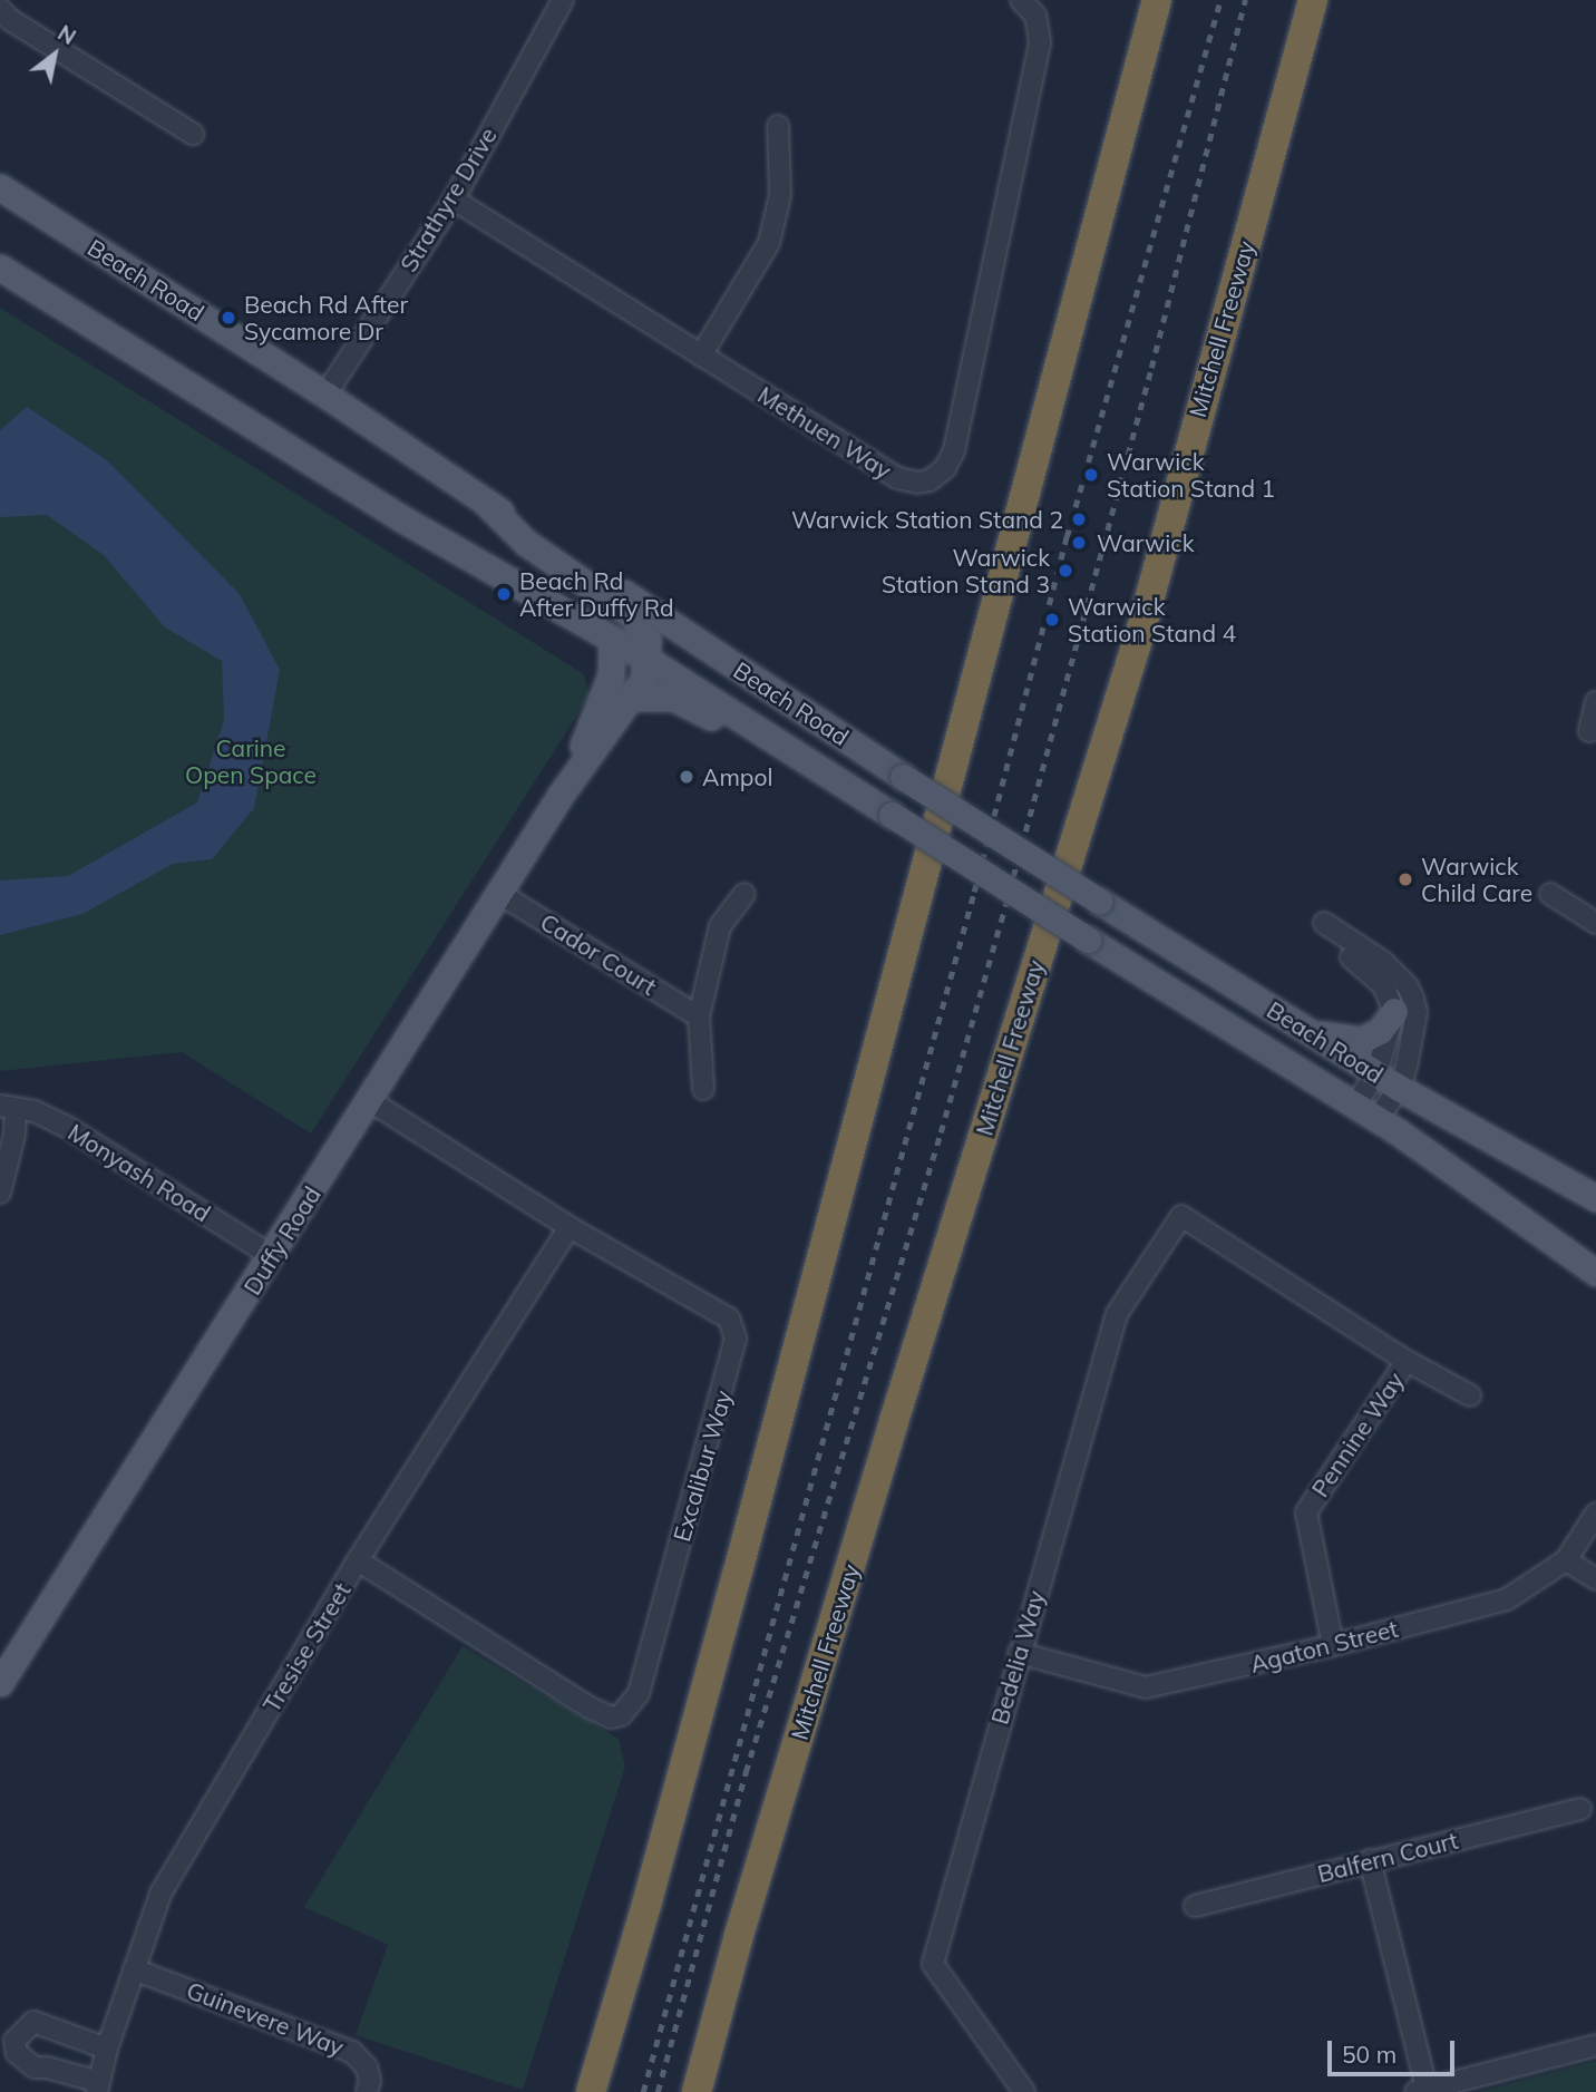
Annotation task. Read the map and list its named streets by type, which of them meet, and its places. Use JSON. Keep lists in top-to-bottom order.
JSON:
{
  "streets": {
    "highway": ["Mitchell Freeway"],
    "main road": ["Beach Road", "Duffy Road"],
    "street": [
      "Strathyre Drive",
      "Methuen Way",
      "Cador Court",
      "Monyash Road",
      "Pennine Way",
      "Excalibur Way",
      "Agaton Street",
      "Tresise Street",
      "Bedelia Way",
      "Balfern Court",
      "Guinevere Way"
    ]
  },
  "crossings": [
    ["Strathyre Drive", "Beach Road"],
    ["Strathyre Drive", "Methuen Way"],
    ["Beach Road", "Duffy Road"],
    ["Cador Court", "Duffy Road"],
    ["Monyash Road", "Duffy Road"],
    ["Duffy Road", "Excalibur Way"],
    ["Pennine Way", "Agaton Street"],
    ["Pennine Way", "Bedelia Way"],
    ["Excalibur Way", "Tresise Street"],
    ["Agaton Street", "Bedelia Way"],
    ["Tresise Street", "Guinevere Way"]
  ],
  "parks": ["Carine Open Space"],
  "places": [
    "Beach Rd After Sycamore Dr",
    "Warwick Station Stand 1",
    "Warwick Station Stand 2",
    "Warwick",
    "Warwick Station Stand 3",
    "Beach Rd After Duffy Rd",
    "Warwick Station Stand 4",
    "Ampol",
    "Warwick Child Care"
  ],
  "scale_bar": "50 m",
  "north": "top right"
}
